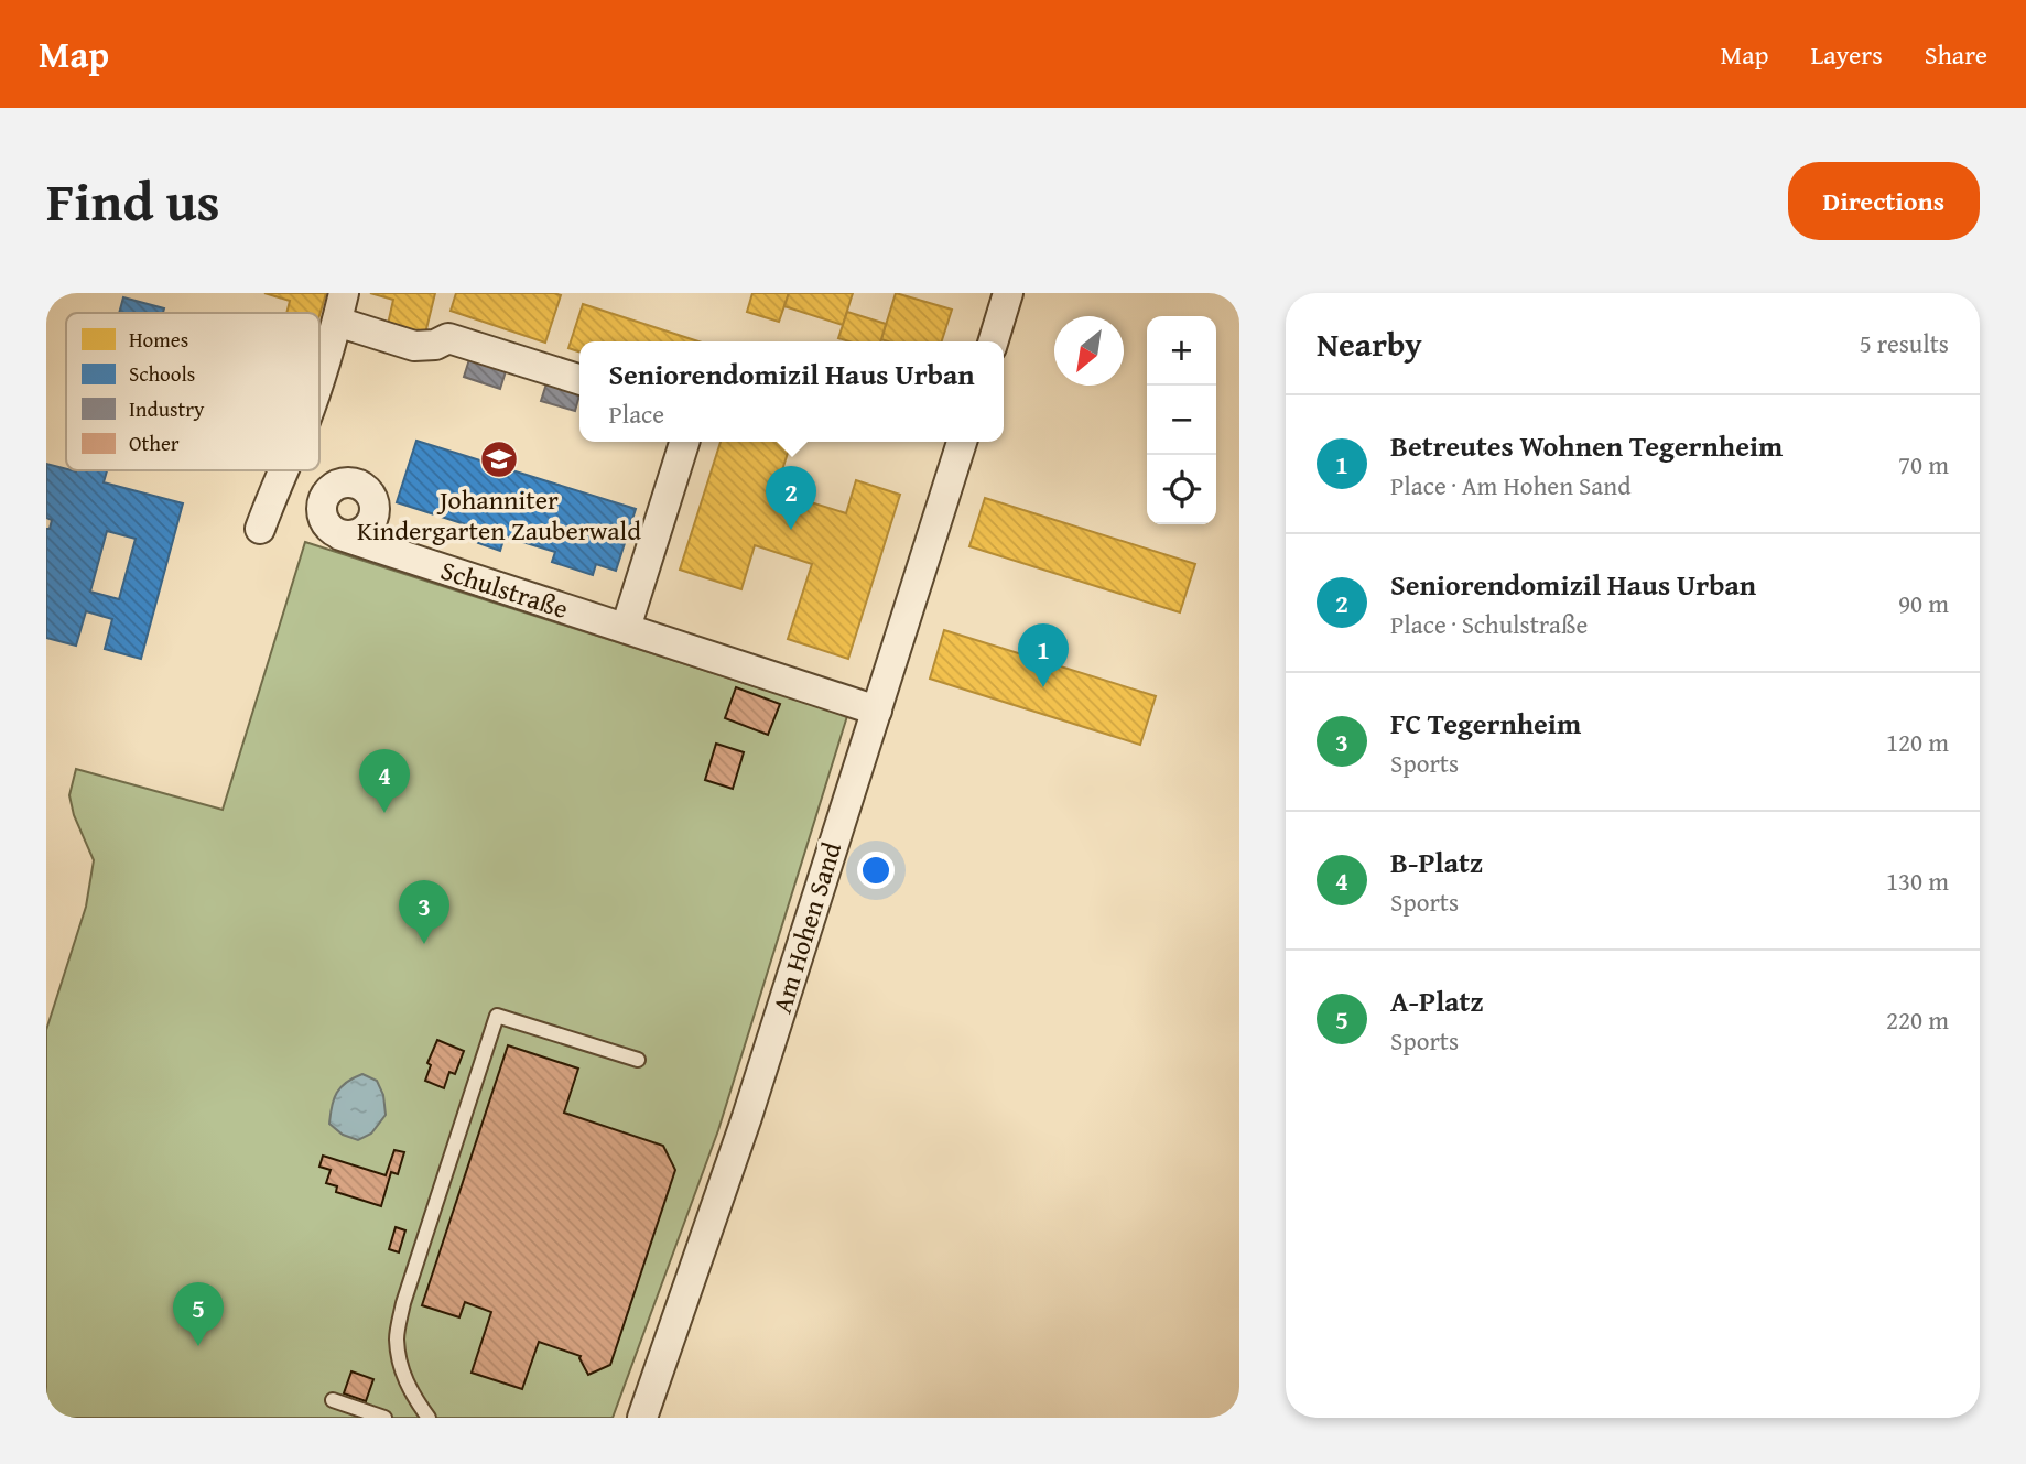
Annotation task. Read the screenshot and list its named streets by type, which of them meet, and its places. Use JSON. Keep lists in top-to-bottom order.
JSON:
{
  "streets": {
    "street": ["Schulstraße", "Am Hohen Sand"]
  },
  "crossings": [
    ["Schulstraße", "Am Hohen Sand"]
  ],
  "places": {
    "school or university": ["Johanniter Kindergarten Zauberwald"]
  },
  "legend": [
    "Homes",
    "Schools",
    "Industry",
    "Other"
  ],
  "north": "bottom left",
  "page": {
    "header": "Map",
    "nav": ["Map", "Layers", "Share"],
    "title": "Find us",
    "buttons": "Directions",
    "heading": ["Nearby", "5 results"],
    "map_buttons": ["+", "−"],
    "popup": ["Seniorendomizil Haus Urban", "Place"],
    "list": [
      {
        "mark": "1",
        "name": "Betreutes Wohnen Tegernheim",
        "note": "Place · Am Hohen Sand",
        "value": "70 m"
      },
      {
        "mark": "2",
        "name": "Seniorendomizil Haus Urban",
        "note": "Place · Schulstraße",
        "value": "90 m"
      },
      {
        "mark": "3",
        "name": "FC Tegernheim",
        "note": "Sports",
        "value": "120 m"
      },
      {
        "mark": "4",
        "name": "B-Platz",
        "note": "Sports",
        "value": "130 m"
      },
      {
        "mark": "5",
        "name": "A-Platz",
        "note": "Sports",
        "value": "220 m"
      }
    ],
    "pins": [
      "2",
      "1",
      "4",
      "3",
      "5"
    ]
  }
}
